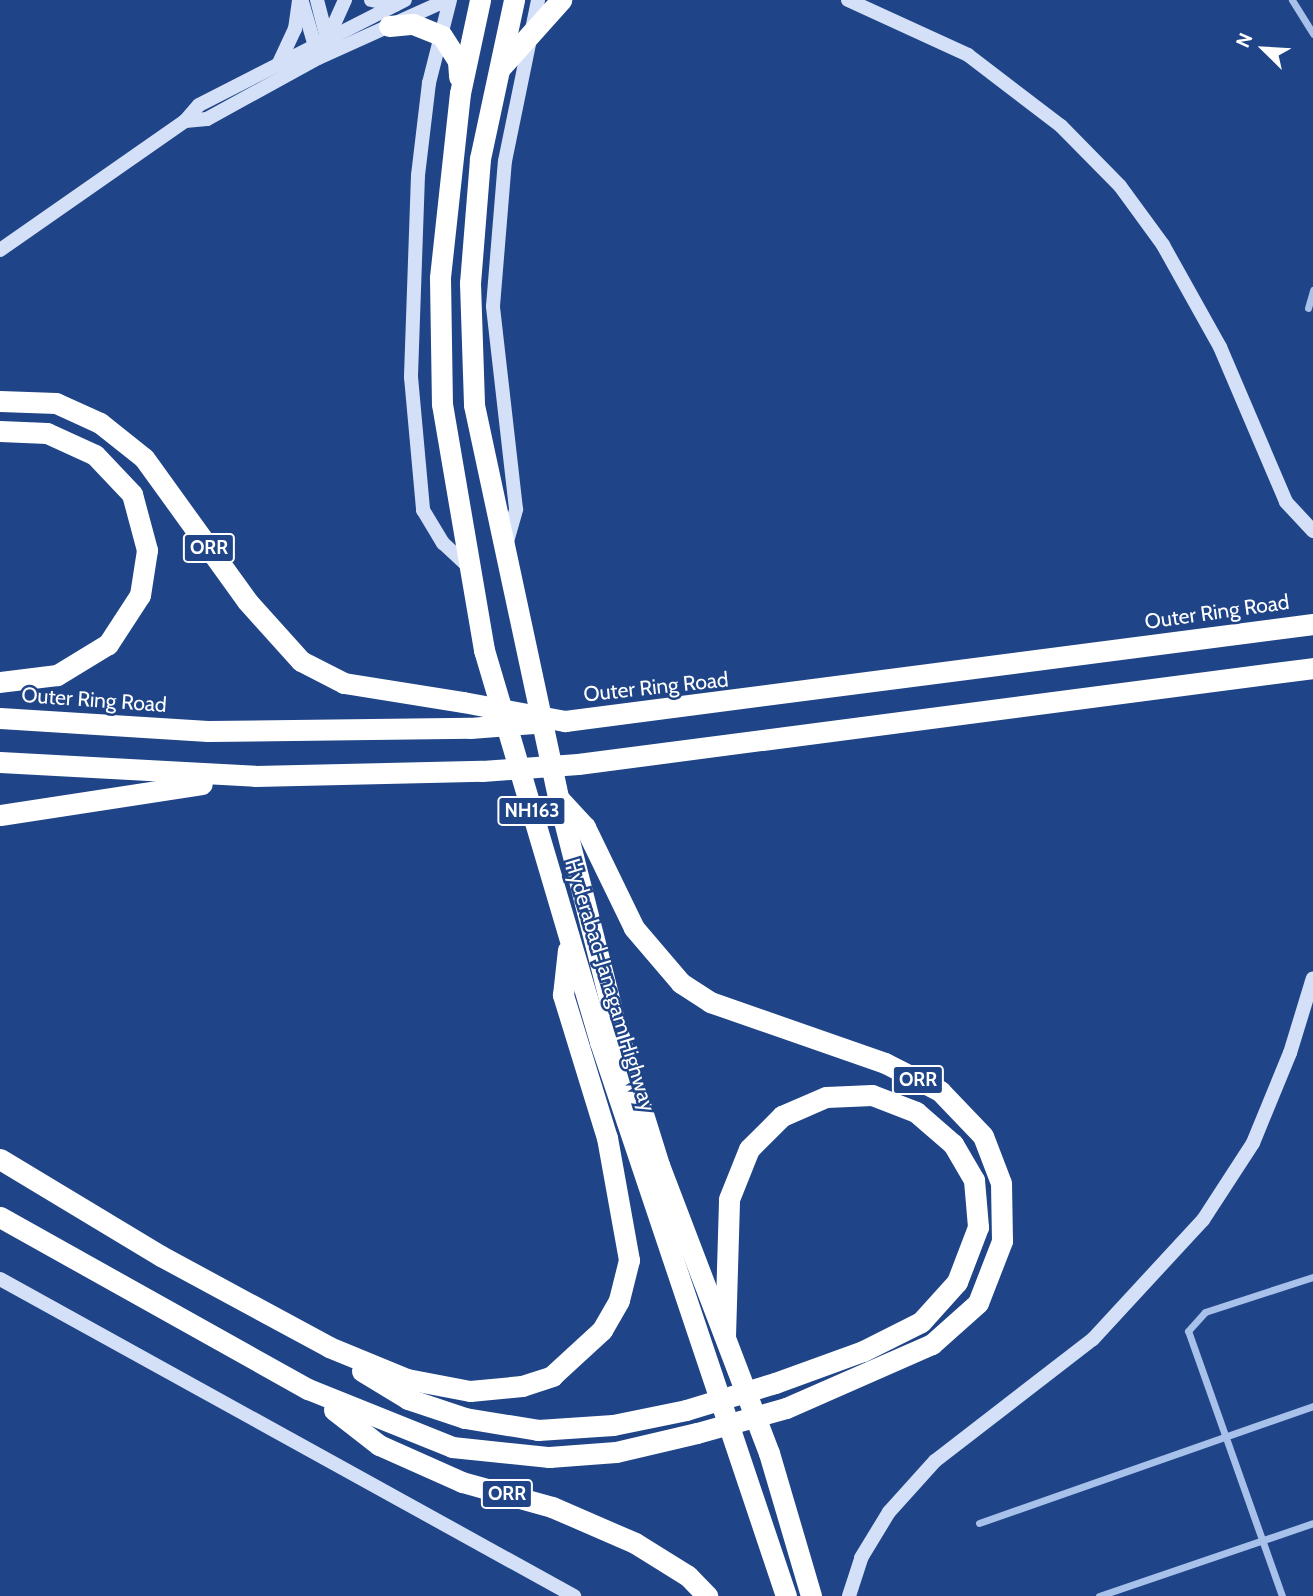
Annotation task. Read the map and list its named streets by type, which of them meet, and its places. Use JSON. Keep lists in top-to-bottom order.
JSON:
{
  "streets": {
    "highway": [
      "ORR",
      "Outer Ring Road",
      "NH163",
      "Hyderabad-Janagam Highway"
    ]
  },
  "crossings": [
    ["ORR", "Outer Ring Road"],
    ["ORR", "Hyderabad-Janagam Highway"]
  ],
  "north": "top left"
}
